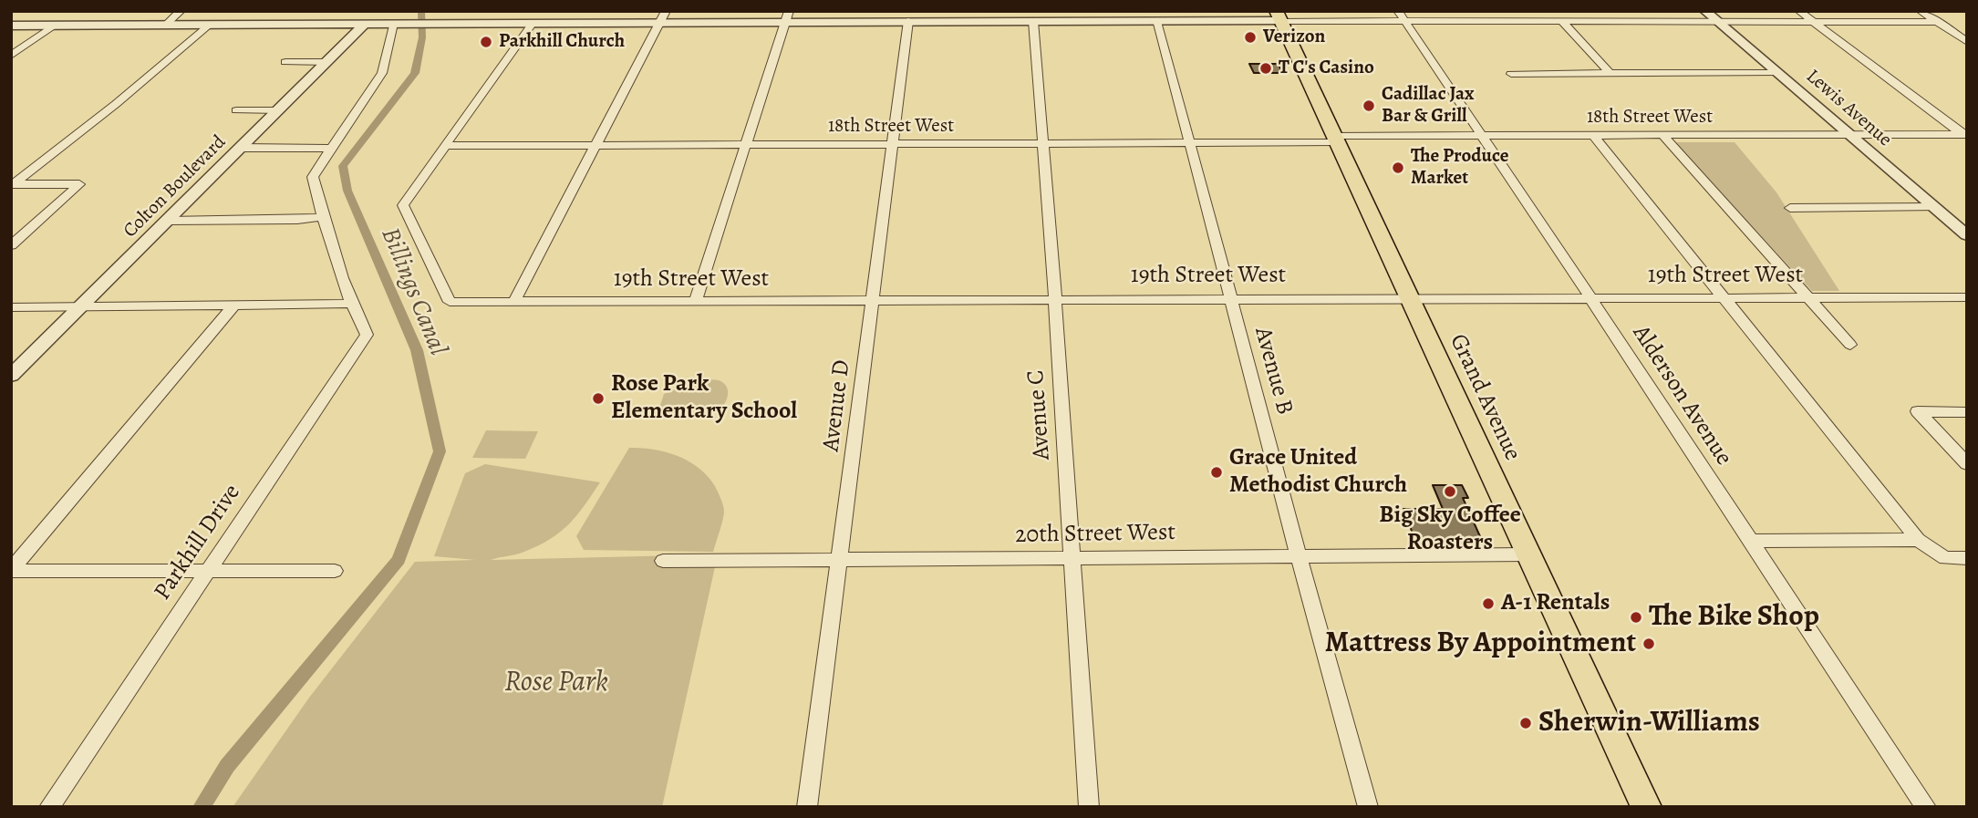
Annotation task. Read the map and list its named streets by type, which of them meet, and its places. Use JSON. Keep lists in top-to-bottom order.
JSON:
{
  "streets": {
    "main road": ["Grand Avenue"],
    "street": [
      "Lewis Avenue",
      "18th Street West",
      "Colton Boulevard",
      "19th Street West",
      "Avenue B",
      "Alderson Avenue",
      "Avenue D",
      "Avenue C",
      "20th Street West",
      "Parkhill Drive"
    ]
  },
  "crossings": [
    ["Lewis Avenue", "18th Street West"],
    ["18th Street West", "19th Street West"],
    ["18th Street West", "Avenue B"],
    ["18th Street West", "Alderson Avenue"],
    ["18th Street West", "Grand Avenue"],
    ["18th Street West", "Avenue D"],
    ["18th Street West", "Avenue C"],
    ["19th Street West", "Avenue B"],
    ["19th Street West", "Alderson Avenue"],
    ["19th Street West", "Grand Avenue"],
    ["19th Street West", "Avenue D"],
    ["19th Street West", "Avenue C"],
    ["Avenue B", "20th Street West"],
    ["Grand Avenue", "20th Street West"],
    ["Avenue D", "20th Street West"],
    ["Avenue C", "20th Street West"]
  ],
  "water": ["Billings Canal"],
  "parks": ["Rose Park"],
  "places": [
    "Verizon",
    "Parkhill Church",
    "T C's Casino",
    "Cadillac Jax Bar & Grill",
    "The Produce Market",
    "Rose Park Elementary School",
    "Grace United Methodist Church",
    "Big Sky Coffee Roasters",
    "A-1 Rentals",
    "The Bike Shop",
    "Mattress By Appointment",
    "Sherwin-Williams"
  ]
}
